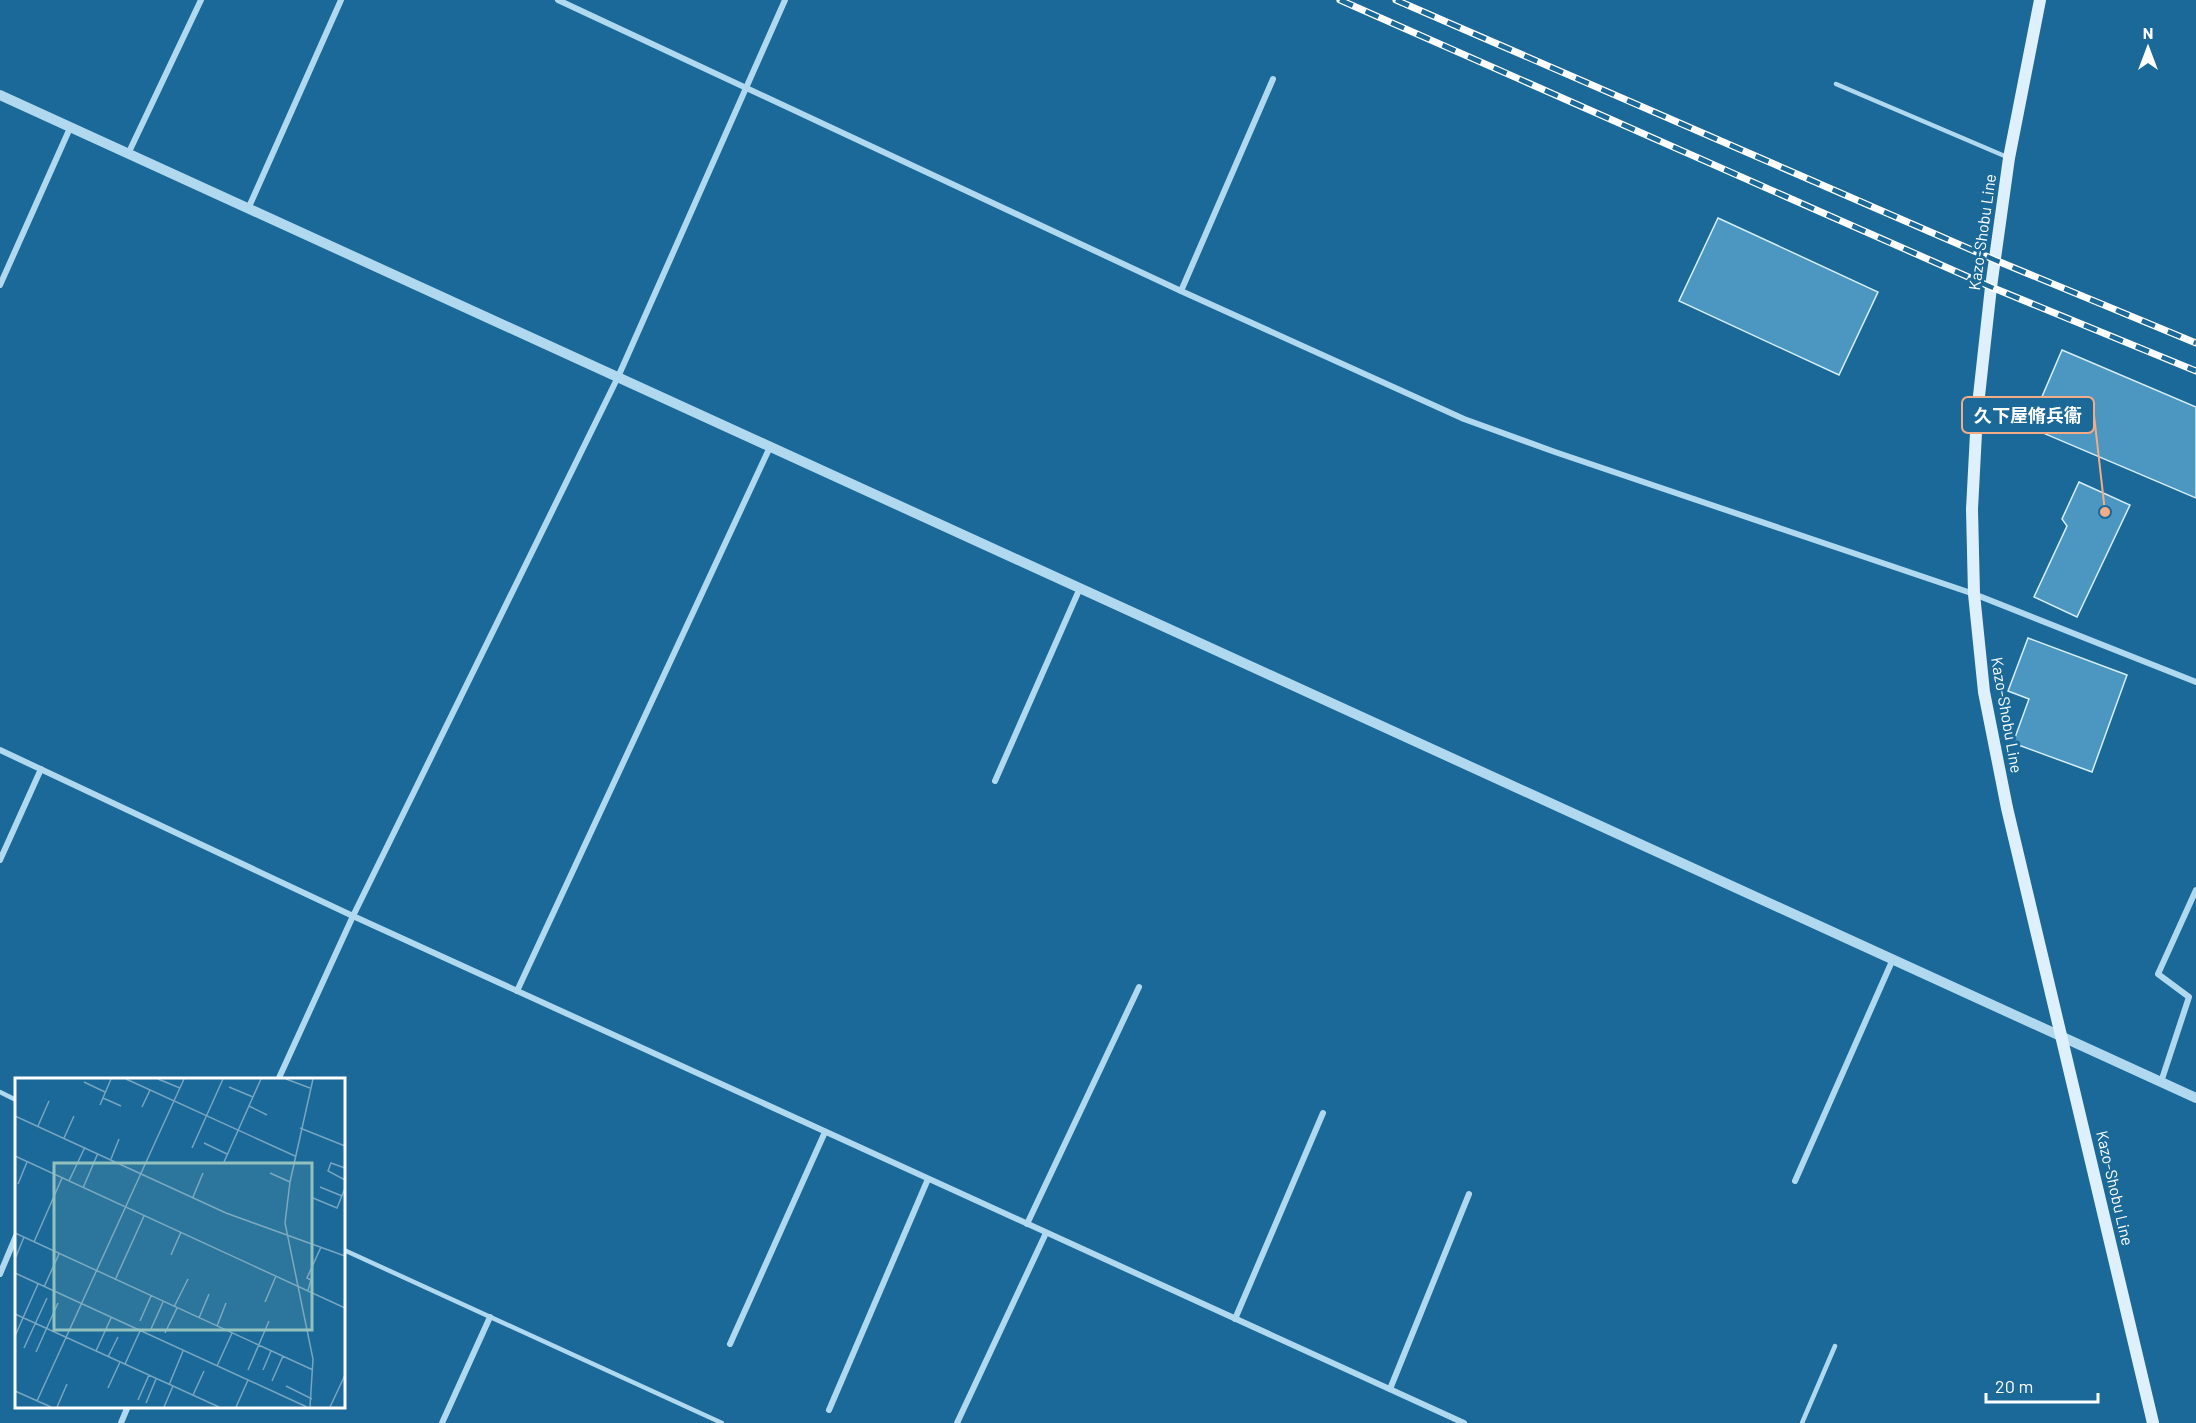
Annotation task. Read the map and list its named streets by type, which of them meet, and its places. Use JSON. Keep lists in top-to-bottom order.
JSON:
{
  "streets": {
    "main road": ["Kazo-Shobu Line"]
  },
  "places": ["久下屋脩兵衞"],
  "scale_bar": "20 m",
  "north": "top"
}
